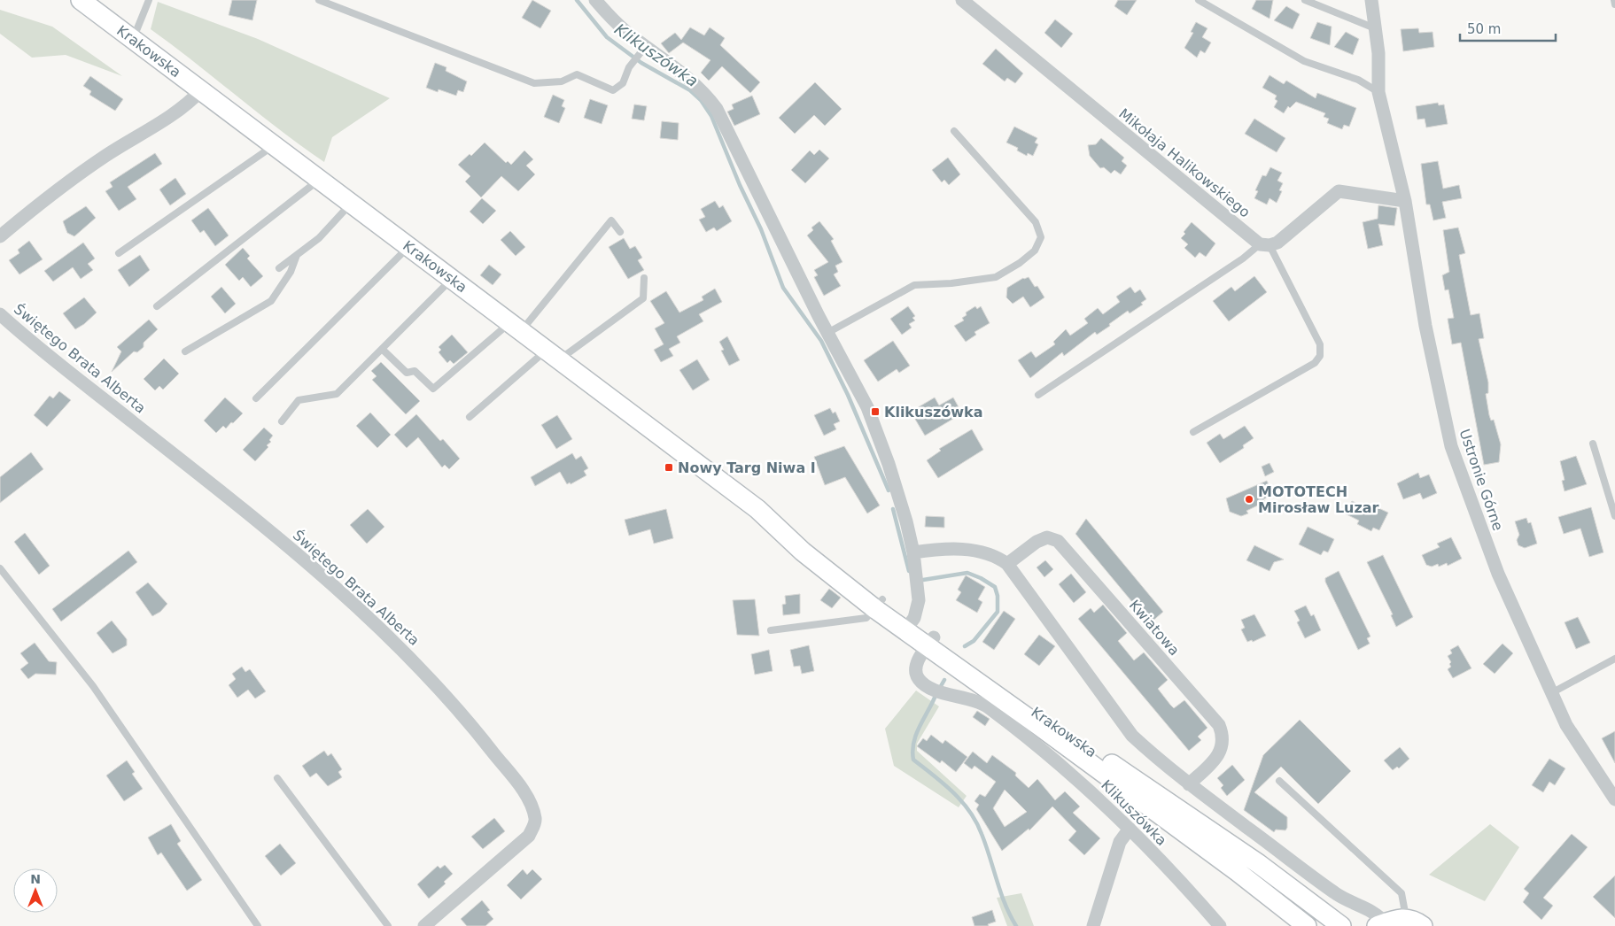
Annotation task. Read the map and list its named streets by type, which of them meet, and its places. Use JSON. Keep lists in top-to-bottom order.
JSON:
{
  "streets": {
    "main road": ["Krakowska"],
    "street": [
      "Mikołaja Halikowskiego",
      "Świętego Brata Alberta",
      "Ustronie Górne",
      "Kwiatowa",
      "Klikuszówka"
    ]
  },
  "crossings": [
    ["Krakowska", "Klikuszówka"]
  ],
  "water": ["Klikuszówka"],
  "places": {
    "transit": ["Klikuszówka", "Nowy Targ Niwa I"],
    "other": ["MOTOTECH Mirosław Luzar"]
  },
  "scale_bar": "50 m",
  "north": "top"
}
